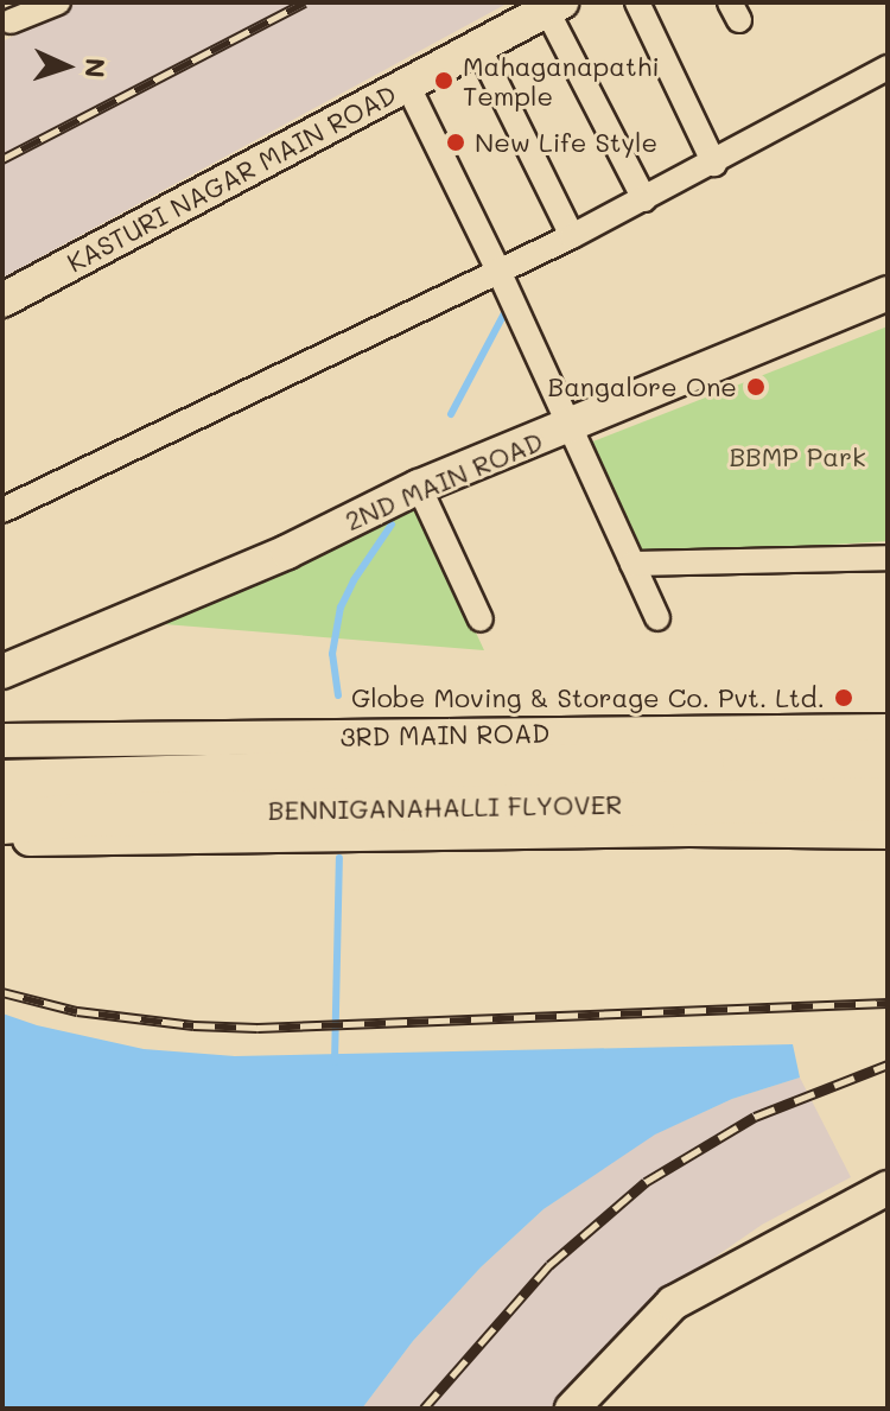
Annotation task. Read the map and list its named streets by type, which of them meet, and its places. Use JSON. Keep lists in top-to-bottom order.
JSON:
{
  "streets": {
    "highway": ["BENNIGANAHALLI FLYOVER"],
    "street": ["KASTURI NAGAR MAIN ROAD", "2ND MAIN ROAD", "3RD MAIN ROAD"]
  },
  "parks": ["BBMP Park"],
  "places": [
    "Mahaganapathi Temple",
    "New Life Style",
    "Bangalore One",
    "Globe Moving & Storage Co. Pvt. Ltd."
  ],
  "north": "right"
}
